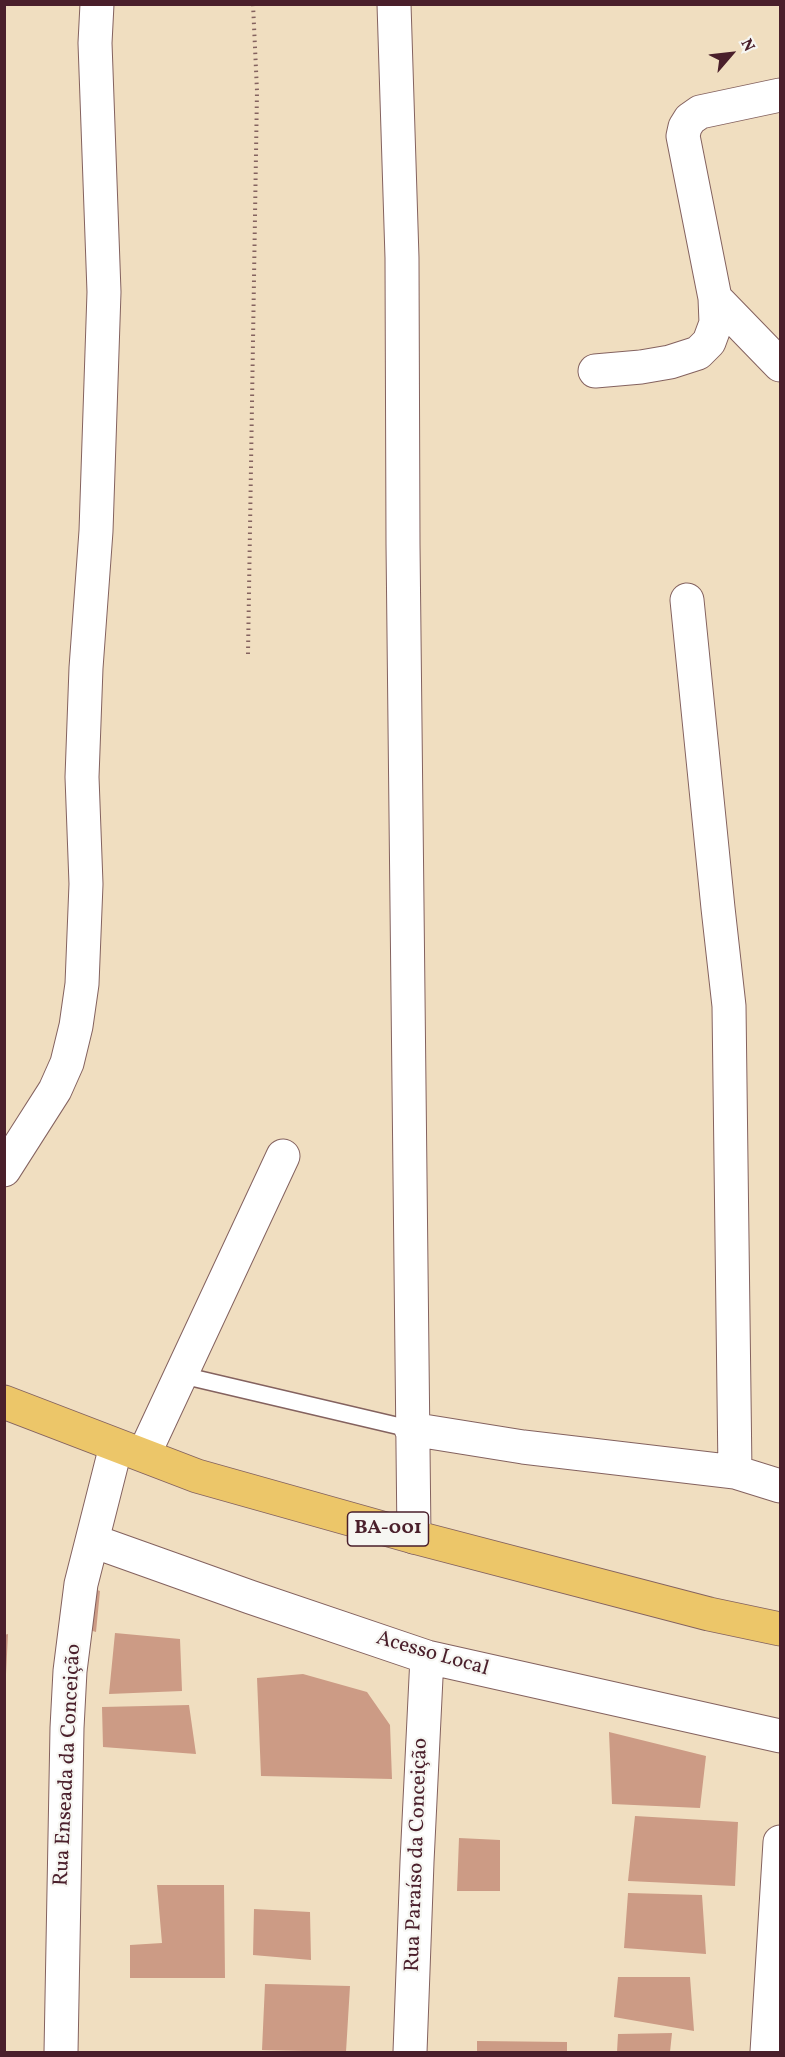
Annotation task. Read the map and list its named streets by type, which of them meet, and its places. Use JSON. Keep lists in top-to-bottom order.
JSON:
{
  "streets": {
    "main road": ["BA-001"],
    "street": ["Acesso Local", "Rua Enseada da Conceição", "Rua Paraíso da Conceição"]
  },
  "crossings": [
    ["BA-001", "Rua Enseada da Conceição"],
    ["Acesso Local", "Rua Enseada da Conceição"],
    ["Acesso Local", "Rua Paraíso da Conceição"]
  ],
  "north": "top right"
}
